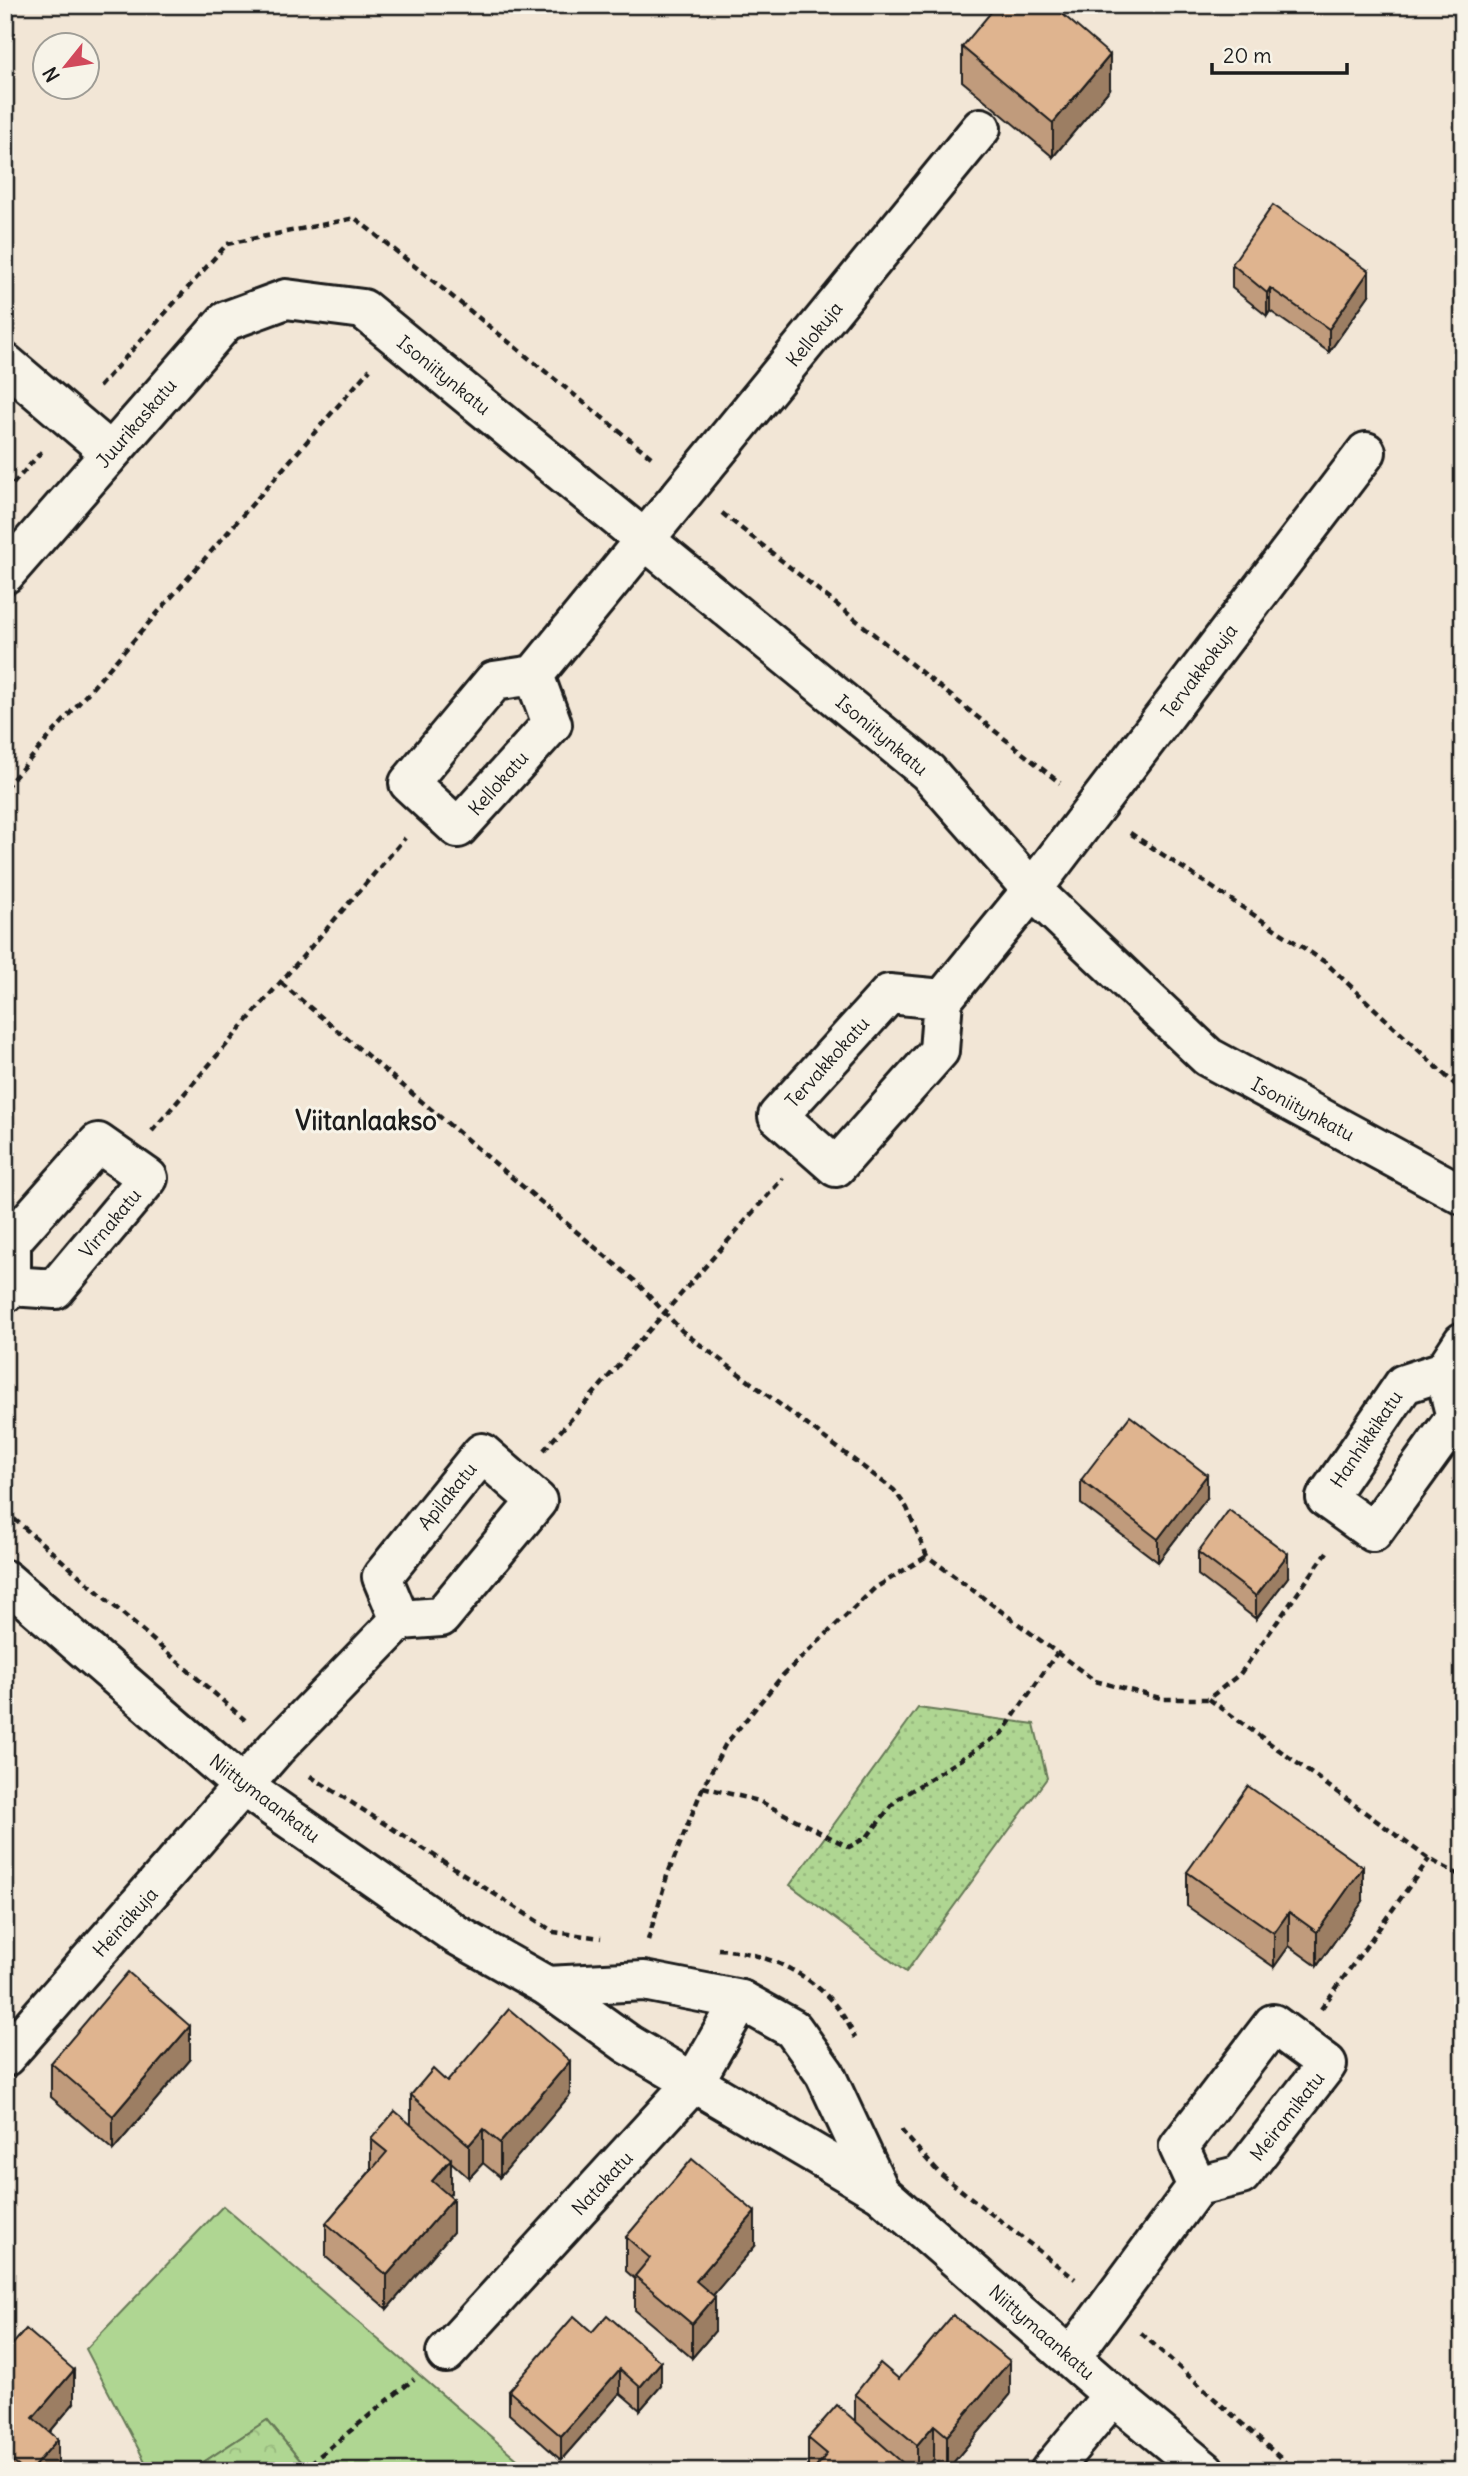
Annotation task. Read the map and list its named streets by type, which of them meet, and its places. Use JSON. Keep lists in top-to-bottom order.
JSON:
{
  "streets": {
    "street": [
      "Kellokuja",
      "Isoniitynkatu",
      "Juurikaskatu",
      "Tervakkokuja",
      "Kellokatu",
      "Tervakkokatu",
      "Virnakatu",
      "Hanhikkikatu",
      "Apilakatu",
      "Niittymaankatu",
      "Heinäkuja",
      "Meiramikatu",
      "Natakatu"
    ]
  },
  "crossings": [
    ["Kellokuja", "Isoniitynkatu"],
    ["Isoniitynkatu", "Juurikaskatu"],
    ["Isoniitynkatu", "Tervakkokuja"],
    ["Niittymaankatu", "Heinäkuja"],
    ["Niittymaankatu", "Natakatu"]
  ],
  "districts": ["Viitanlaakso"],
  "scale_bar": "20 m",
  "north": "bottom left"
}
